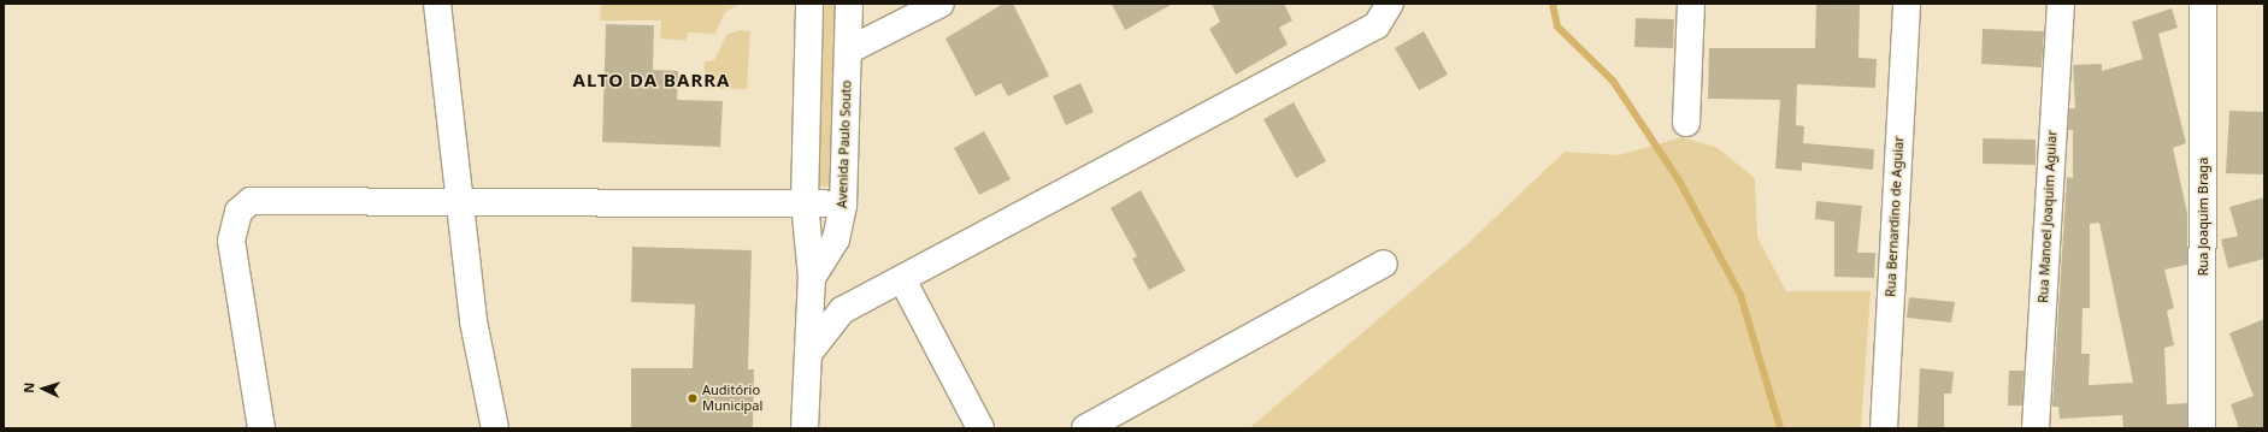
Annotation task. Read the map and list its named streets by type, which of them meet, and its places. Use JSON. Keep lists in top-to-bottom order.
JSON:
{
  "streets": {
    "street": [
      "Avenida Paulo Souto",
      "Rua Bernardino de Aguiar",
      "Rua Manoel Joaquim Aguiar",
      "Rua Joaquim Braga"
    ]
  },
  "districts": ["ALTO DA BARRA"],
  "places": ["Auditório Municipal"],
  "north": "left"
}
